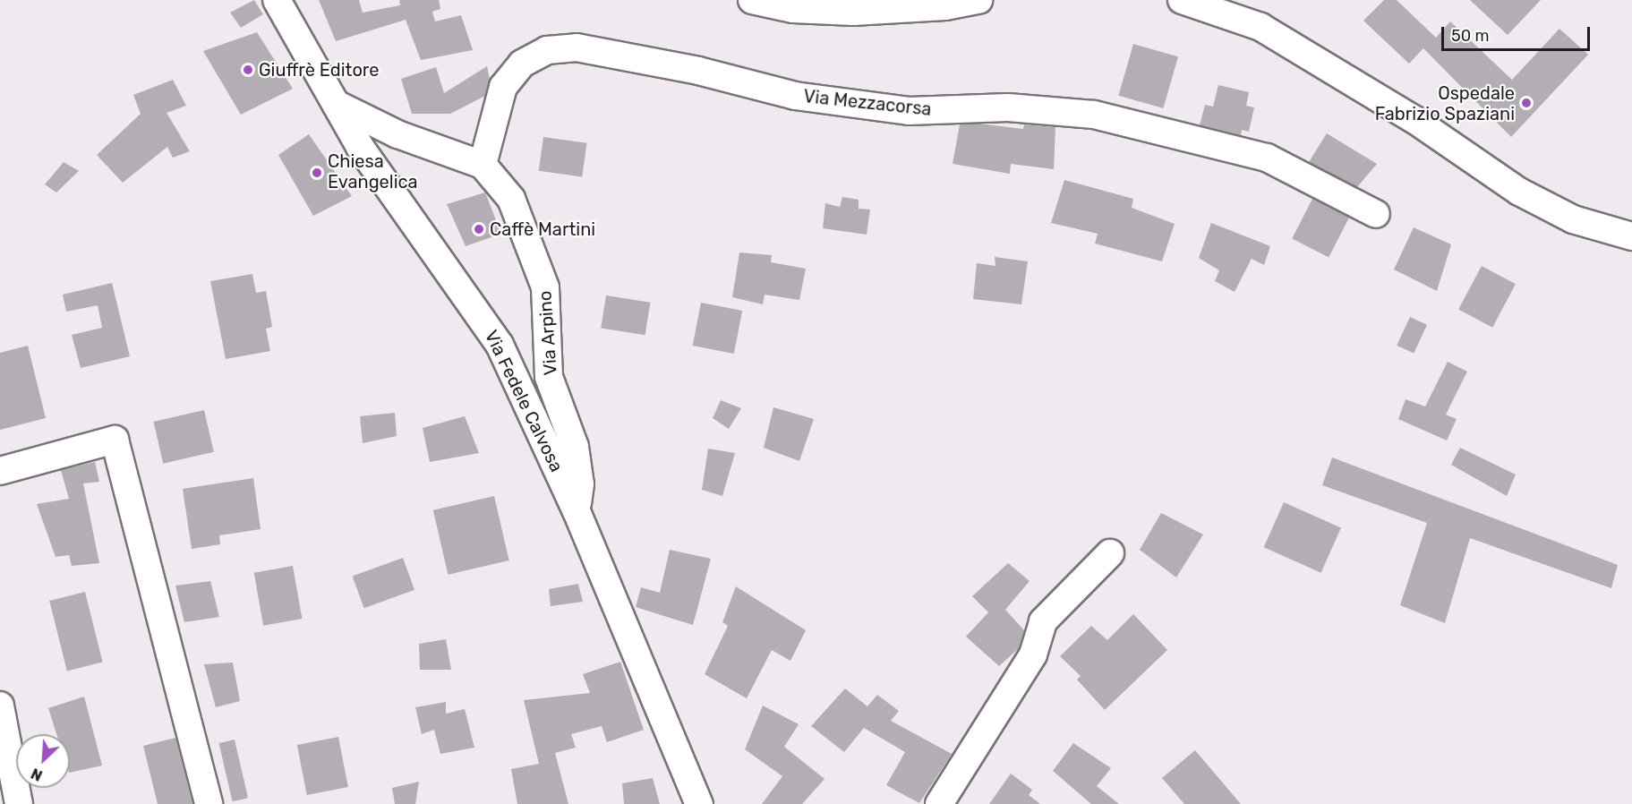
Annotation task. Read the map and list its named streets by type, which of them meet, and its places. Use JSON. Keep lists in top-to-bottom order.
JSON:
{
  "streets": {
    "street": ["Via Mezzacorsa", "Via Arpino", "Via Fedele Calvosa"]
  },
  "crossings": [
    ["Via Mezzacorsa", "Via Arpino"],
    ["Via Arpino", "Via Fedele Calvosa"]
  ],
  "places": [
    "Giuffrè Editore",
    "Ospedale Fabrizio Spaziani",
    "Chiesa Evangelica",
    "Caffè Martini"
  ],
  "scale_bar": "50 m",
  "north": "bottom left"
}
